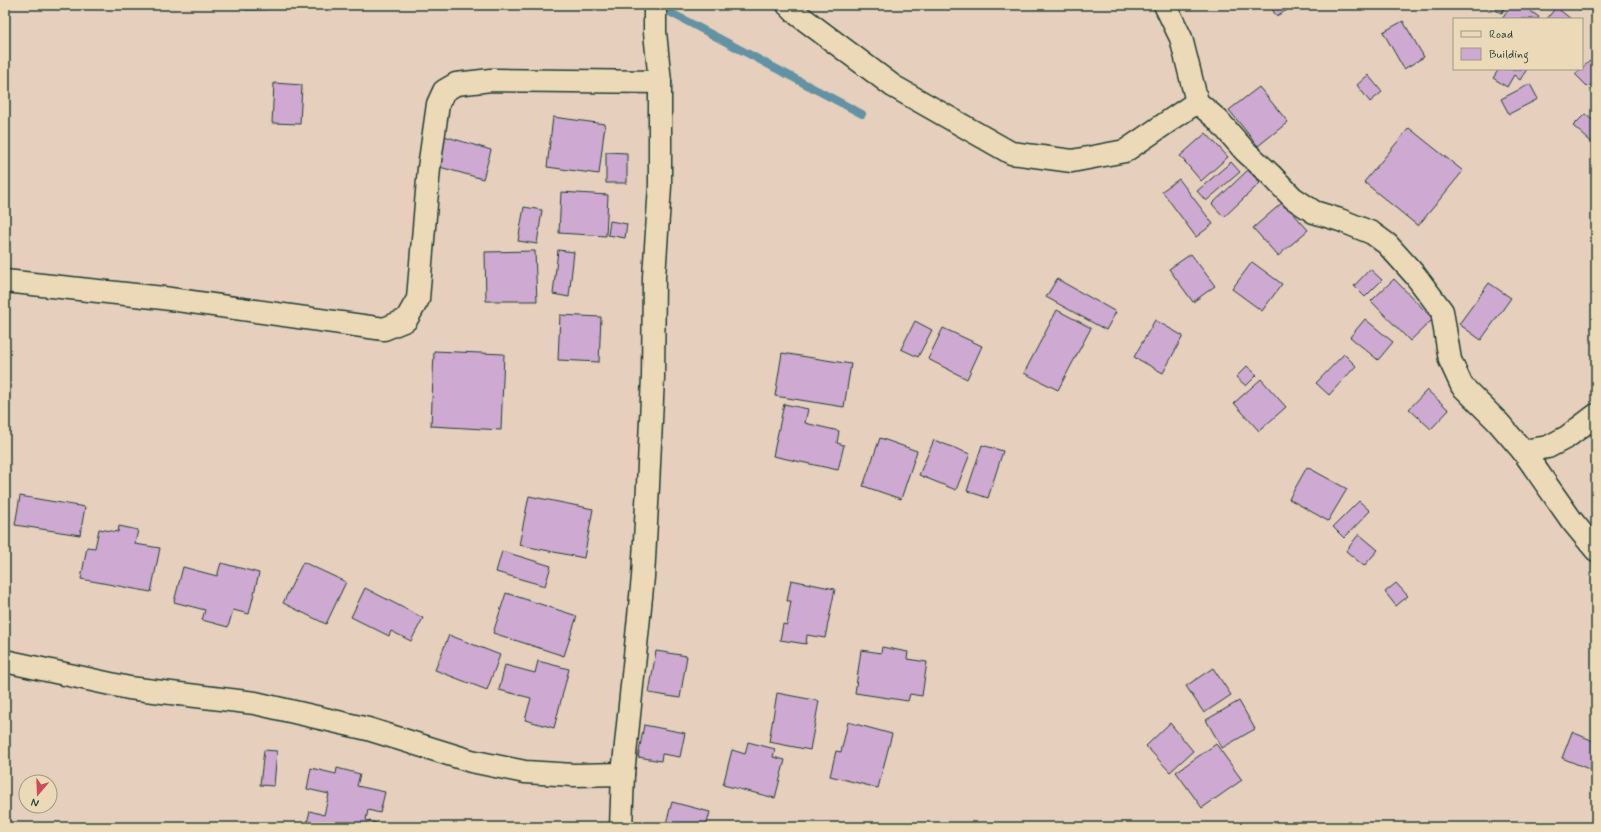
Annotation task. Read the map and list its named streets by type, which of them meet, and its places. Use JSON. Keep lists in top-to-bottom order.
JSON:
{
  "legend": ["Road", "Building"],
  "north": "bottom"
}
